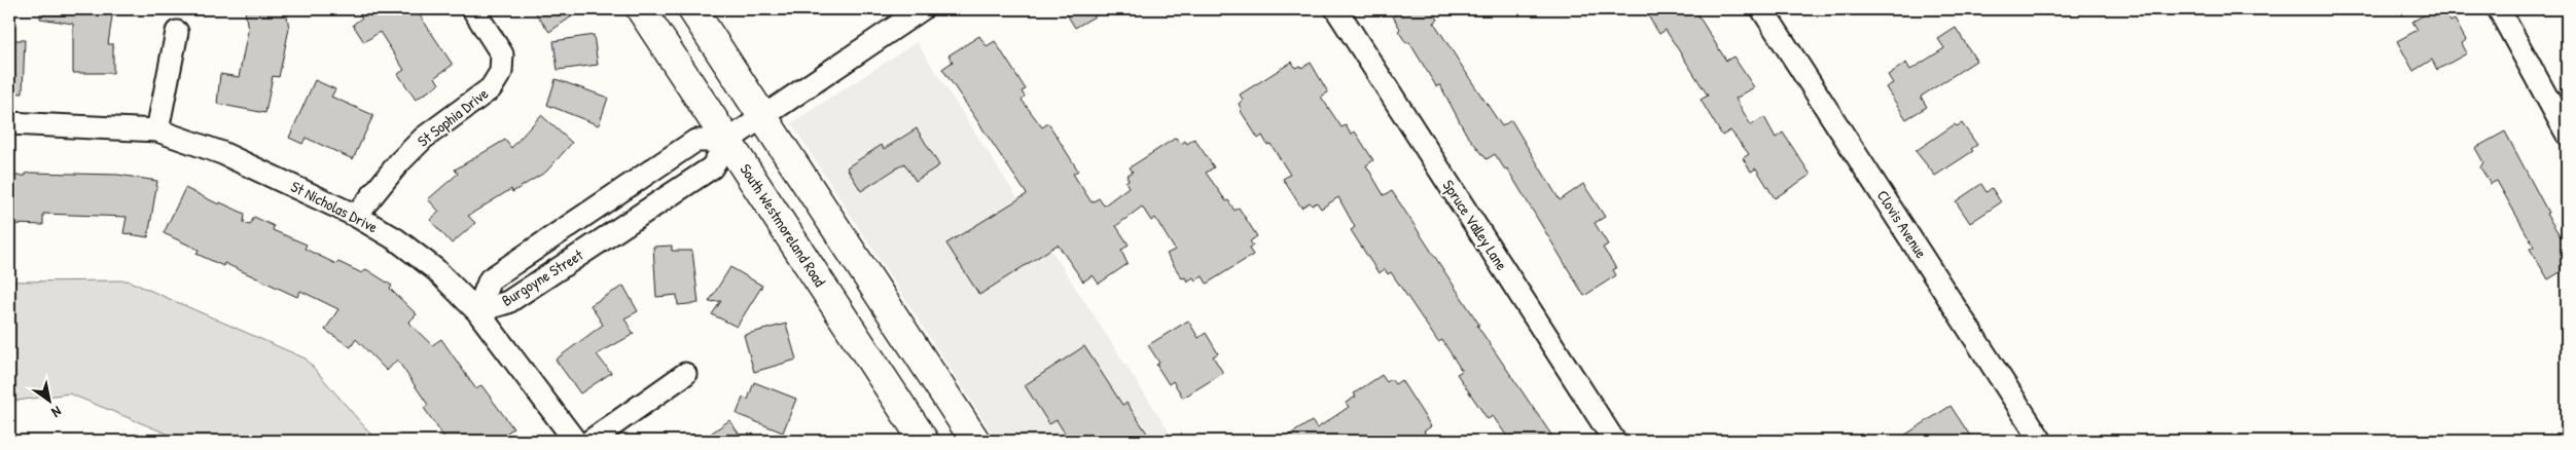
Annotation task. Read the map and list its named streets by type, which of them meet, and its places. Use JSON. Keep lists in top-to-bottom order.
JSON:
{
  "streets": {
    "main road": ["South Westmoreland Road"],
    "street": [
      "St Sophia Drive",
      "St Nicholas Drive",
      "Clovis Avenue",
      "Spruce Valley Lane",
      "Burgoyne Street"
    ]
  },
  "crossings": [
    ["St Sophia Drive", "St Nicholas Drive"],
    ["St Nicholas Drive", "Burgoyne Street"],
    ["South Westmoreland Road", "Burgoyne Street"]
  ],
  "north": "bottom right"
}
